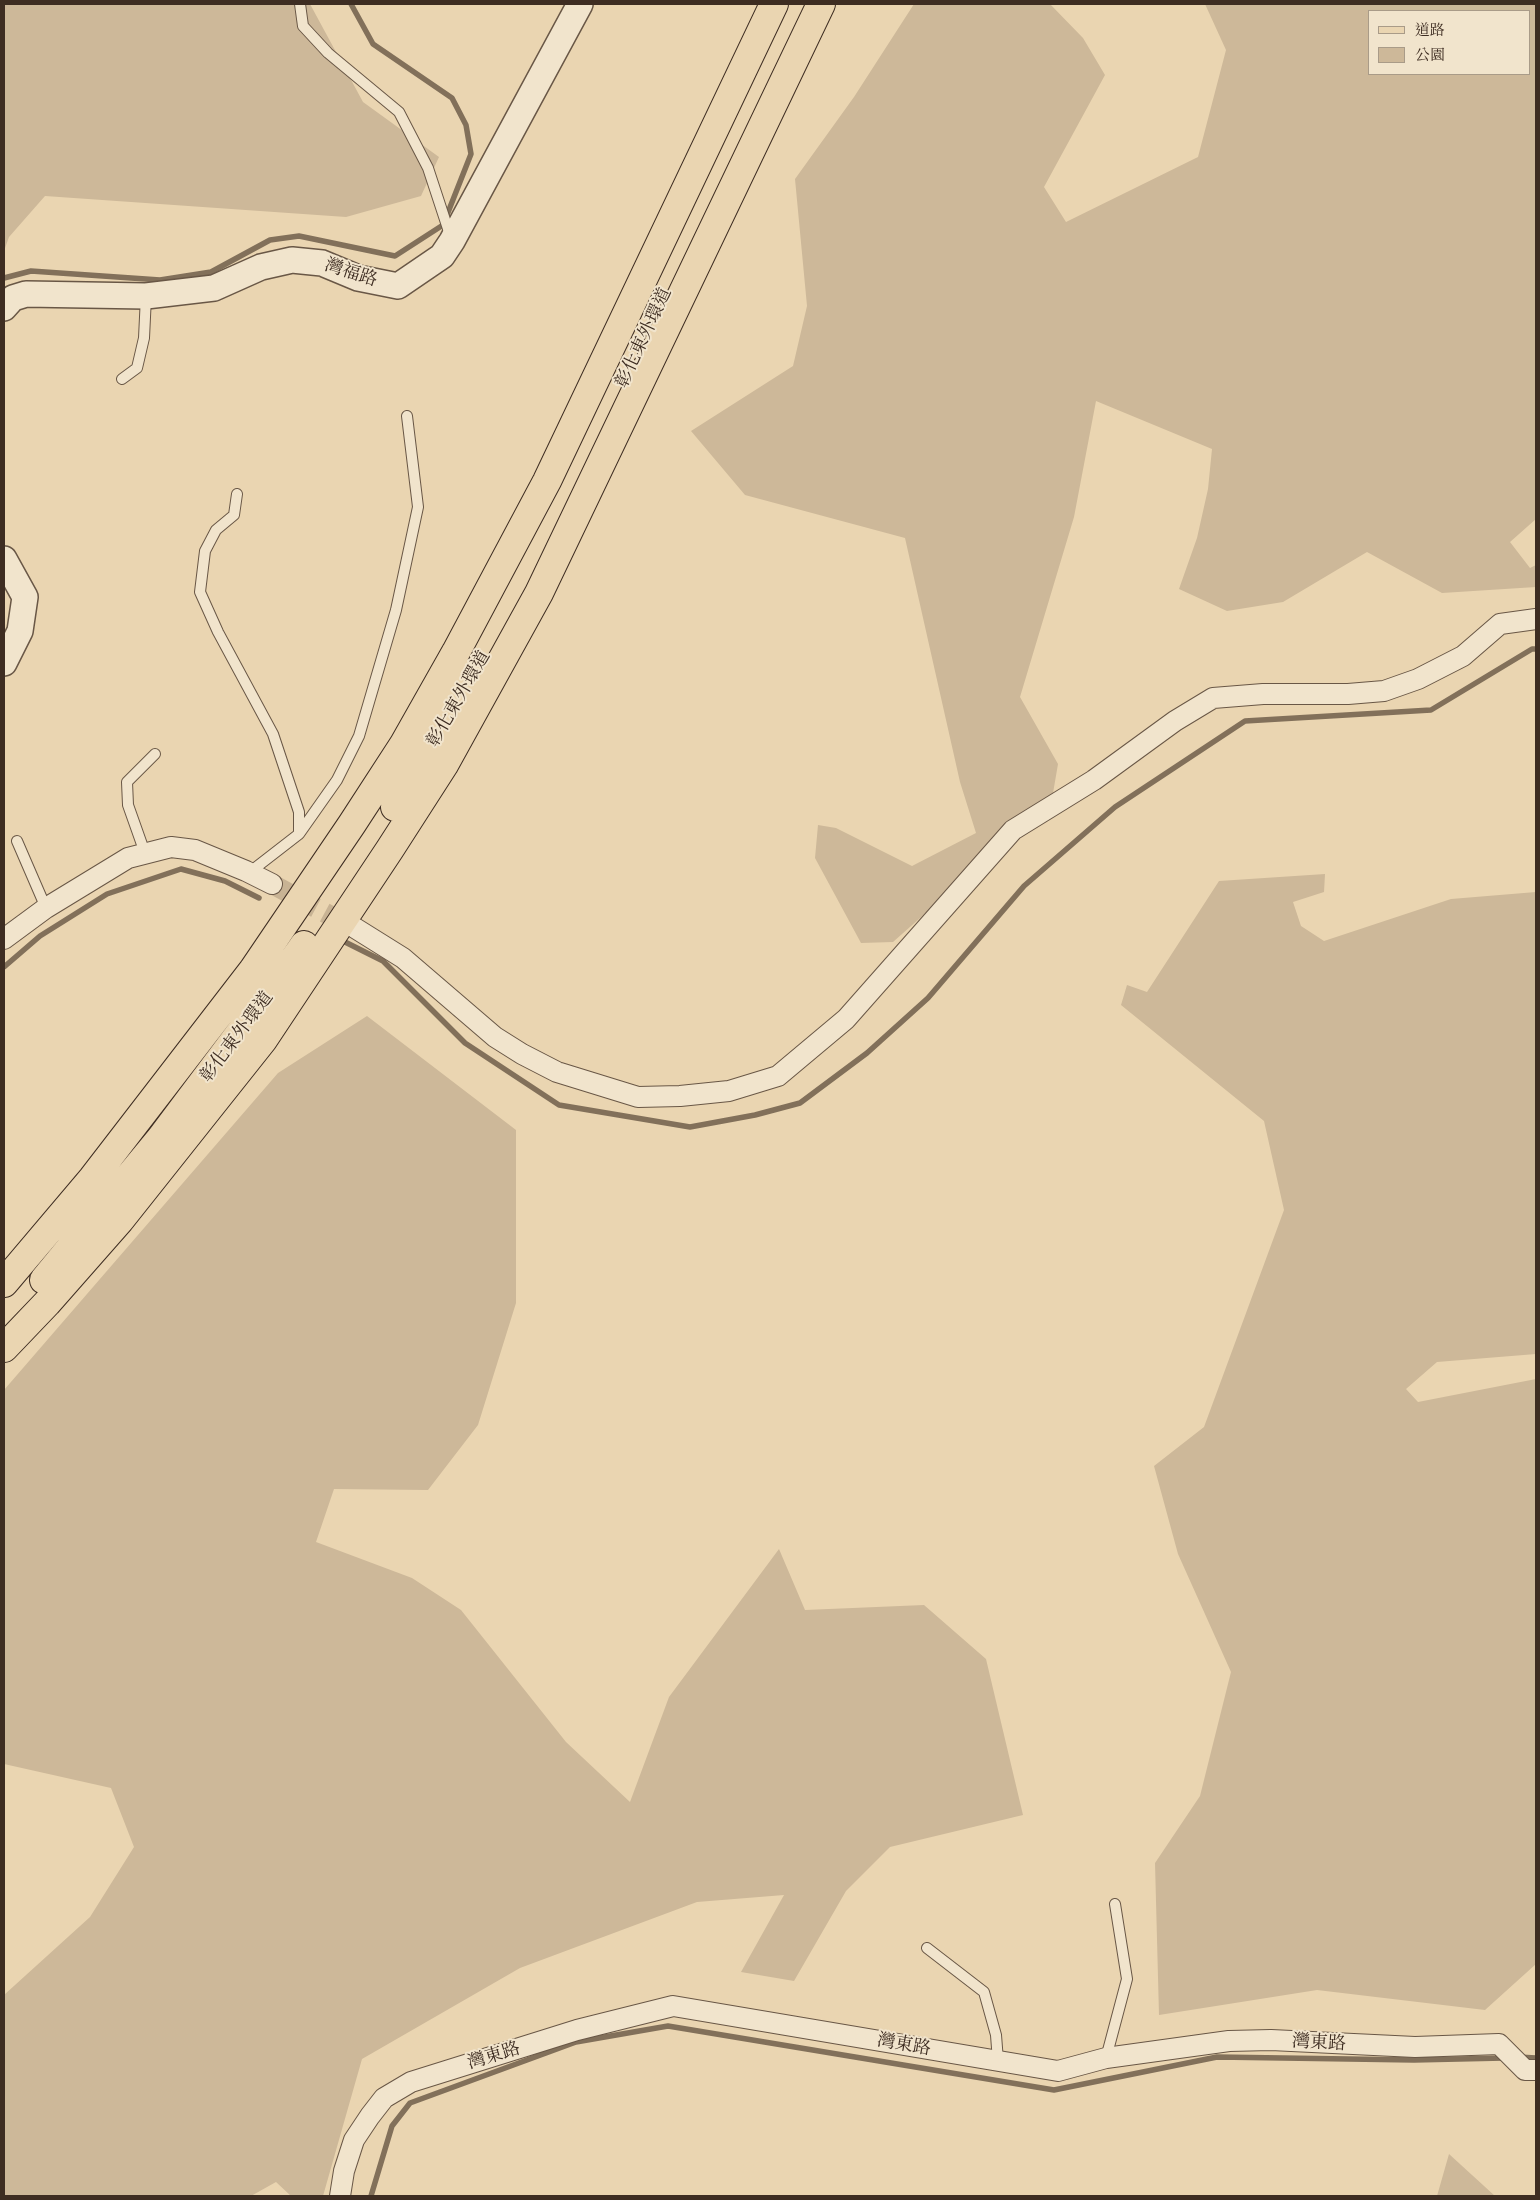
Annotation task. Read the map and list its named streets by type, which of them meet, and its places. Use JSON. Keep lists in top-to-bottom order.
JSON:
{
  "streets": {
    "main road": ["彰化東外環道"],
    "street": ["灣福路", "灣東路"]
  },
  "legend": ["道路", "公園"]
}
